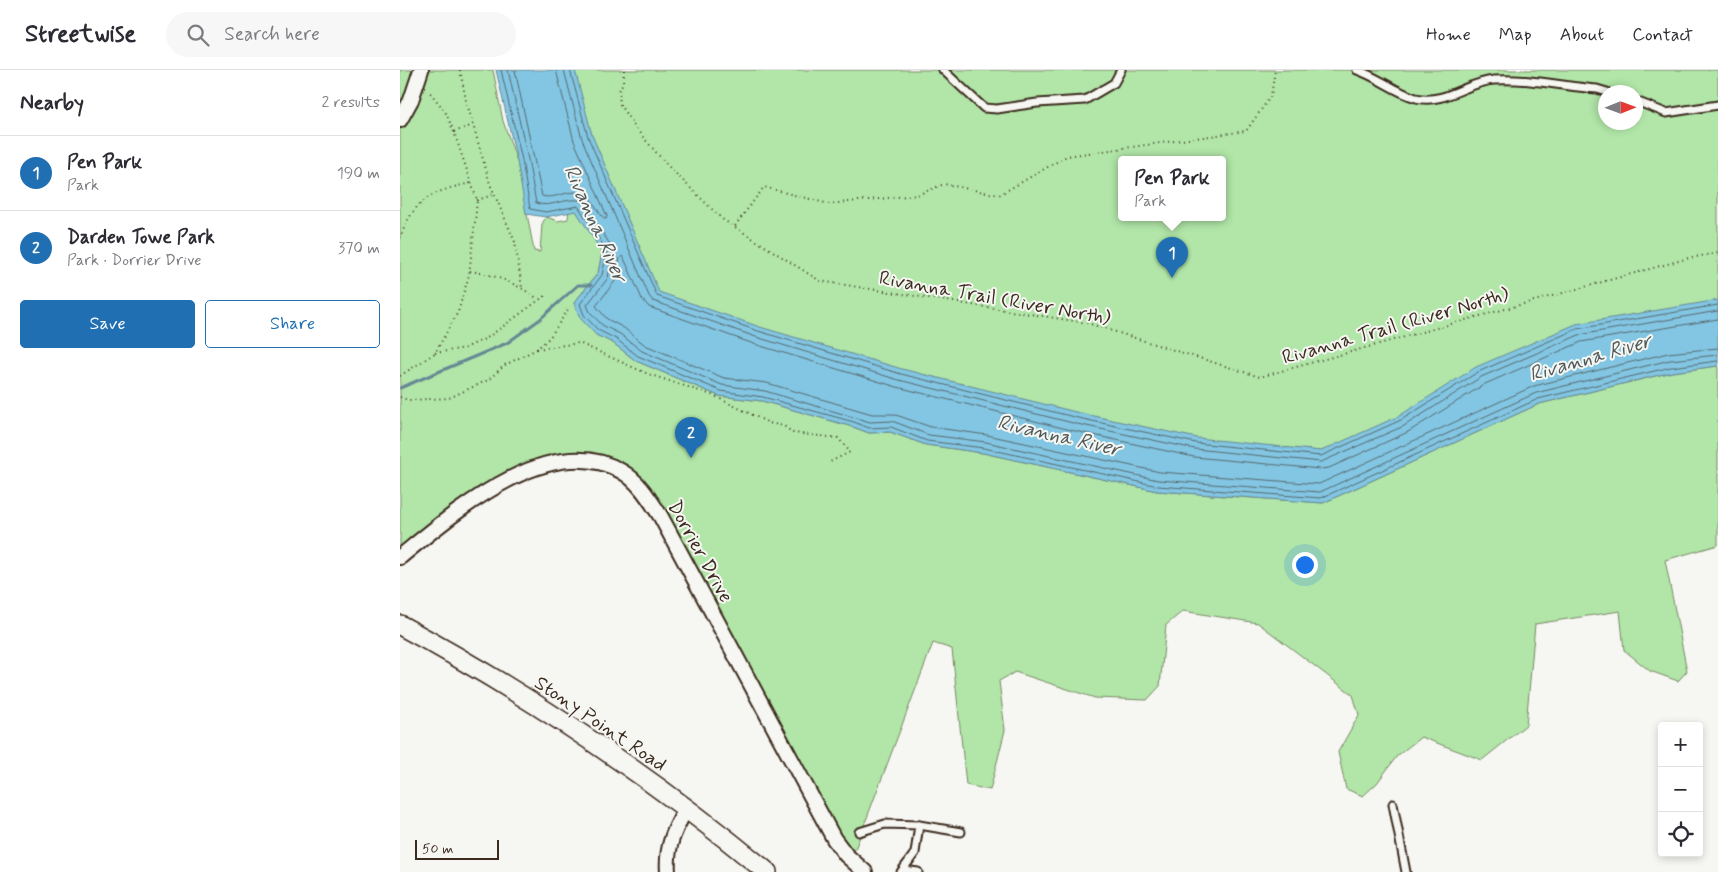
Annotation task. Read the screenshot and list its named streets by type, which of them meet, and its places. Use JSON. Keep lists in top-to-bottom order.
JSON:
{
  "streets": {
    "main road": ["Stony Point Road"],
    "street": ["Dorrier Drive"],
    "path": ["Rivanna Trail (River North)"]
  },
  "water": ["Rivanna River"],
  "scale_bar": "50 m",
  "north": "right",
  "page": {
    "header": "Streetwise",
    "search": "Search here",
    "nav": [
      "Home",
      "Map",
      "About",
      "Contact"
    ],
    "heading": ["Nearby", "2 results"],
    "list": [
      {
        "mark": "1",
        "name": "Pen Park",
        "note": "Park",
        "value": "190 m"
      },
      {
        "mark": "2",
        "name": "Darden Towe Park",
        "note": "Park · Dorrier Drive",
        "value": "370 m"
      }
    ],
    "popup": ["Pen Park", "Park"],
    "pins": ["1", "2"],
    "buttons": ["Save", "Share"],
    "map_buttons": ["+", "−"],
    "scale": "50 m"
  }
}
